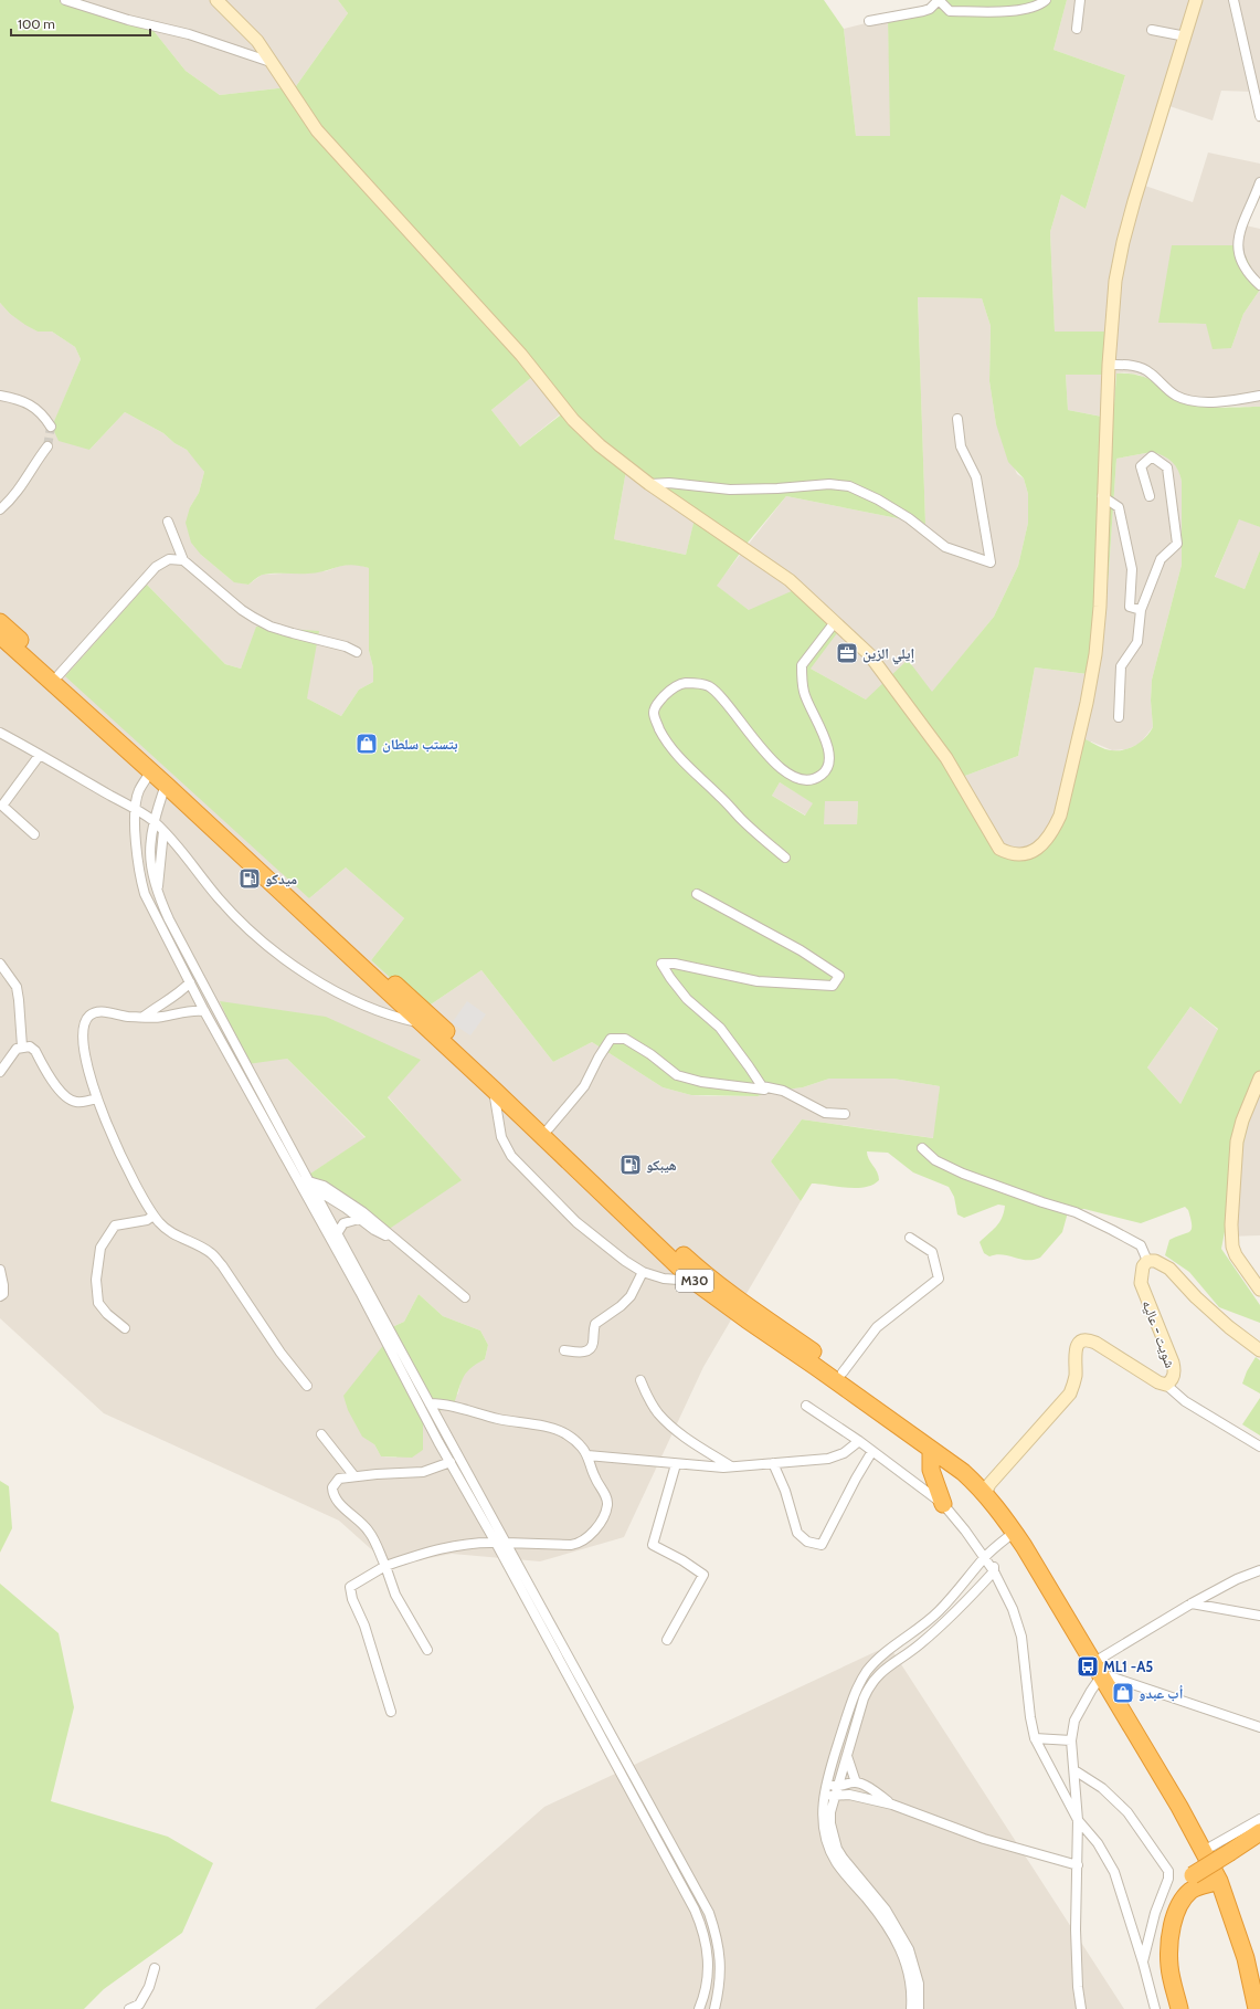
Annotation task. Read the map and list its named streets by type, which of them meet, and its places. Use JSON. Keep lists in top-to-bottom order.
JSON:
{
  "streets": {
    "highway": ["M30"],
    "main road": ["شويت - عاليه"]
  },
  "crossings": [
    ["M30", "شويت - عاليه"]
  ],
  "places": {
    "office": ["إيلي الزين"],
    "shop": ["بتستب سلطان", "أب عبدو"],
    "fuel station": ["ميدكو", "هيبكو"],
    "bus stop": ["ML1 -A5"]
  },
  "scale_bar": "100 m"
}
